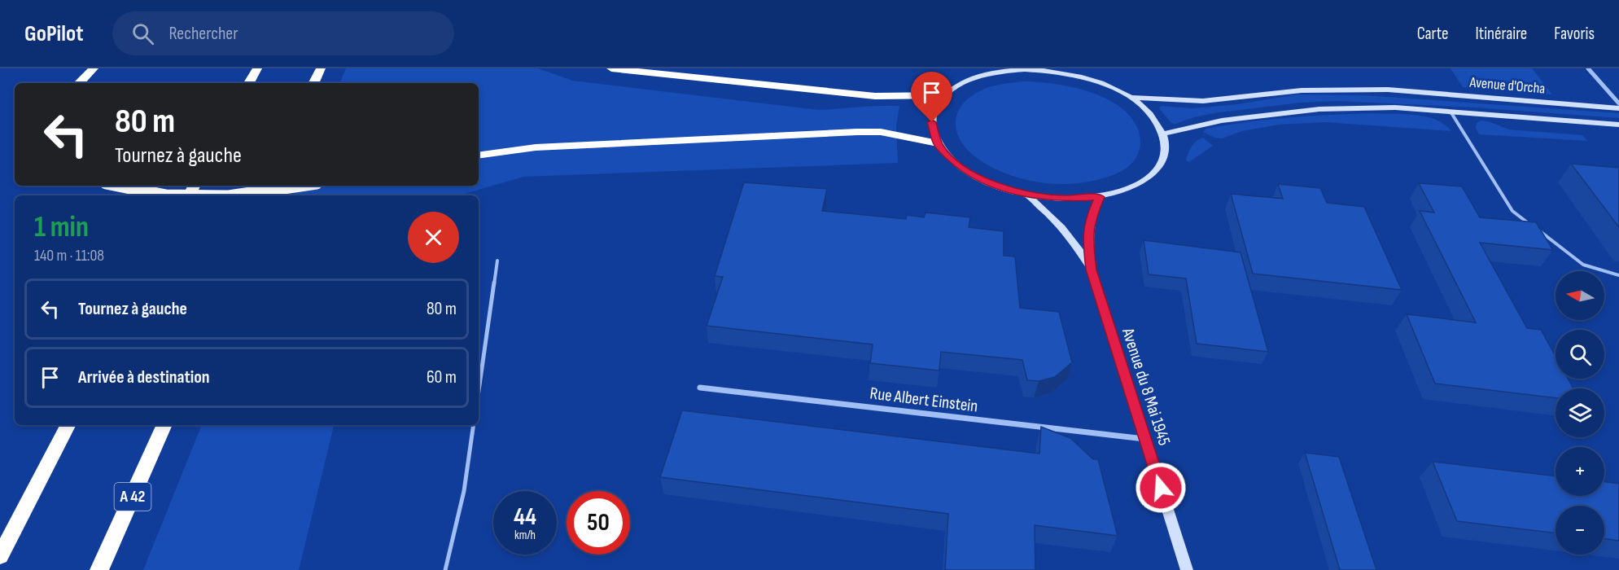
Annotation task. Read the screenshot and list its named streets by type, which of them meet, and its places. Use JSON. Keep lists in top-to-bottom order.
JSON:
{
  "streets": {
    "highway": ["A 42"],
    "main road": ["Avenue d'Orcha", "Avenue du 8 Mai 1945"],
    "street": ["Rue Albert Einstein"]
  },
  "crossings": [
    ["Avenue du 8 Mai 1945", "Rue Albert Einstein"]
  ],
  "north": "left",
  "page": {
    "header": "GoPilot",
    "search": "Rechercher",
    "nav": ["Carte", "Itinéraire", "Favoris"],
    "turn": ["80 m", "Tournez à gauche"],
    "heading": ["1 min", "140 m · 11:08"],
    "map_buttons": ["+", "−"],
    "list": [
      {
        "name": "Tournez à gauche",
        "value": "80 m"
      },
      {
        "name": "Arrivée à destination",
        "value": "60 m"
      }
    ],
    "speed": "44 km/h",
    "limit": "50"
  }
}
